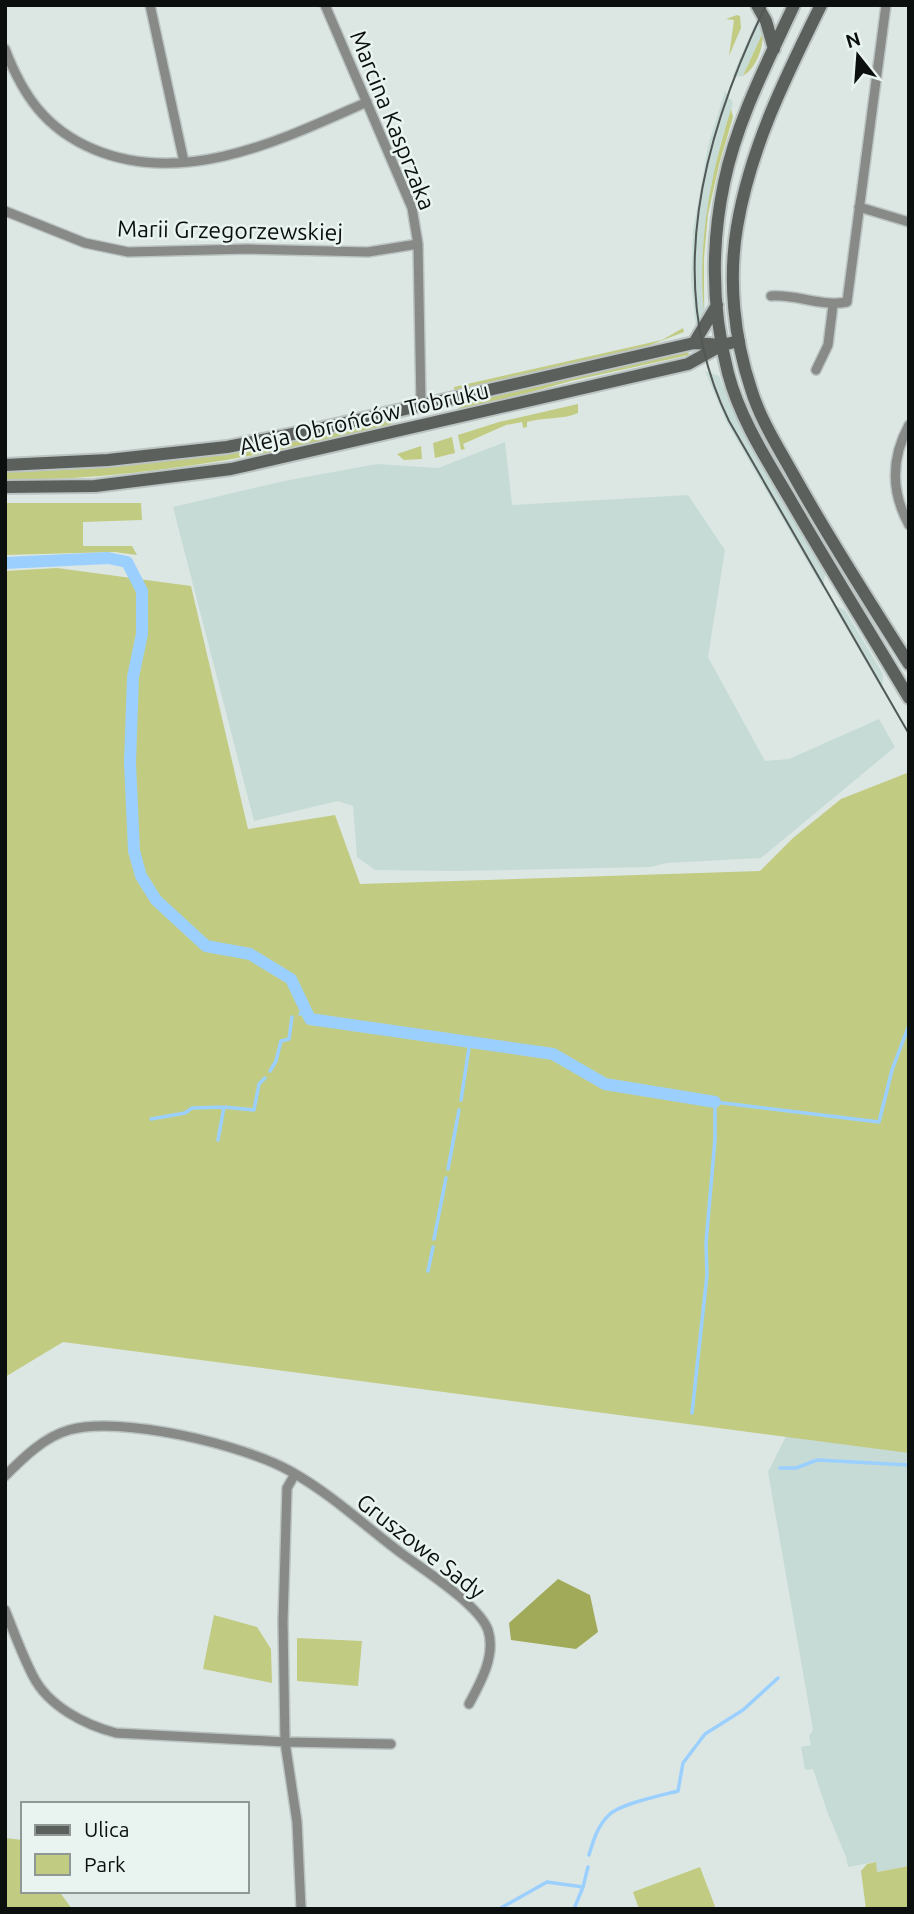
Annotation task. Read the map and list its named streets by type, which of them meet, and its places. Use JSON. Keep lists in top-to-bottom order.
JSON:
{
  "streets": {
    "main road": ["Aleja Obrońców Tobruku"],
    "street": ["Marcina Kasprzaka", "Marii Grzegorzewskiej", "Gruszowe Sady"]
  },
  "crossings": [
    ["Marcina Kasprzaka", "Marii Grzegorzewskiej"],
    ["Marcina Kasprzaka", "Aleja Obrońców Tobruku"]
  ],
  "legend": ["Ulica", "Park"],
  "north": "top"
}
